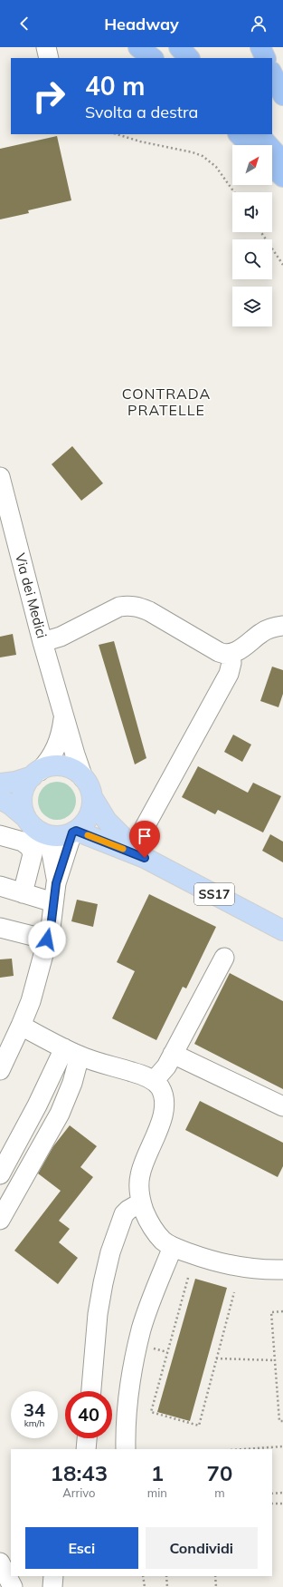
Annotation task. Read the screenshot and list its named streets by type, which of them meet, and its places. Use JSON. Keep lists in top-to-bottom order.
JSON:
{
  "streets": {
    "main road": ["SS17"],
    "street": ["Via dei Medici"]
  },
  "crossings": [
    ["Via dei Medici", "SS17"]
  ],
  "districts": ["CONTRADA PRATELLE"],
  "north": "top right",
  "page": {
    "header": "Headway",
    "turn": ["40 m", "Svolta a destra"],
    "speed": "34 km/h",
    "limit": "40",
    "eta": [
      "18:43",
      "Arrivo",
      "1",
      "min",
      "70",
      "m"
    ],
    "buttons": ["Esci", "Condividi"]
  }
}
